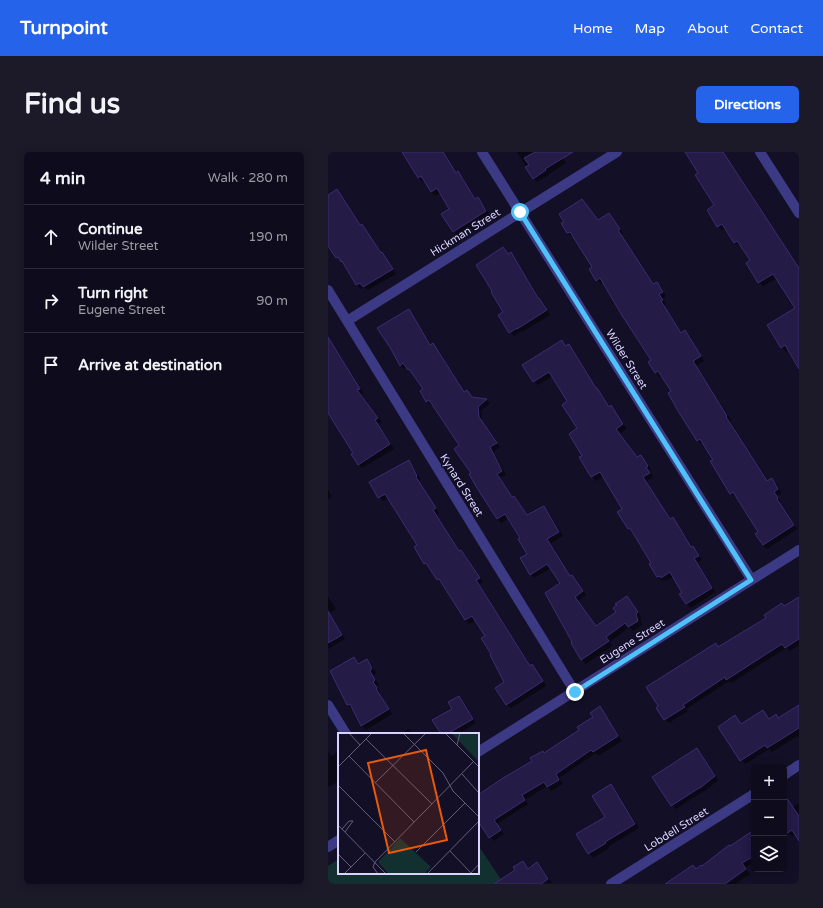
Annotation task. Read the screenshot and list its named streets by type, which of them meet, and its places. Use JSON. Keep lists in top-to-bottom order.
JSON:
{
  "streets": {
    "street": [
      "Hickman Street",
      "Wilder Street",
      "Kynard Street",
      "Eugene Street",
      "Lobdell Street"
    ]
  },
  "crossings": [
    ["Hickman Street", "Wilder Street"],
    ["Hickman Street", "Kynard Street"],
    ["Wilder Street", "Eugene Street"],
    ["Kynard Street", "Eugene Street"]
  ],
  "page": {
    "header": "Turnpoint",
    "nav": [
      "Home",
      "Map",
      "About",
      "Contact"
    ],
    "buttons": "Directions",
    "title": "Find us",
    "heading": ["4 min", "Walk · 280 m"],
    "list": [
      ["Continue", "Wilder Street", "190 m"],
      ["Turn right", "Eugene Street", "90 m"],
      "Arrive at destination"
    ],
    "map_buttons": ["+", "−"]
  }
}
